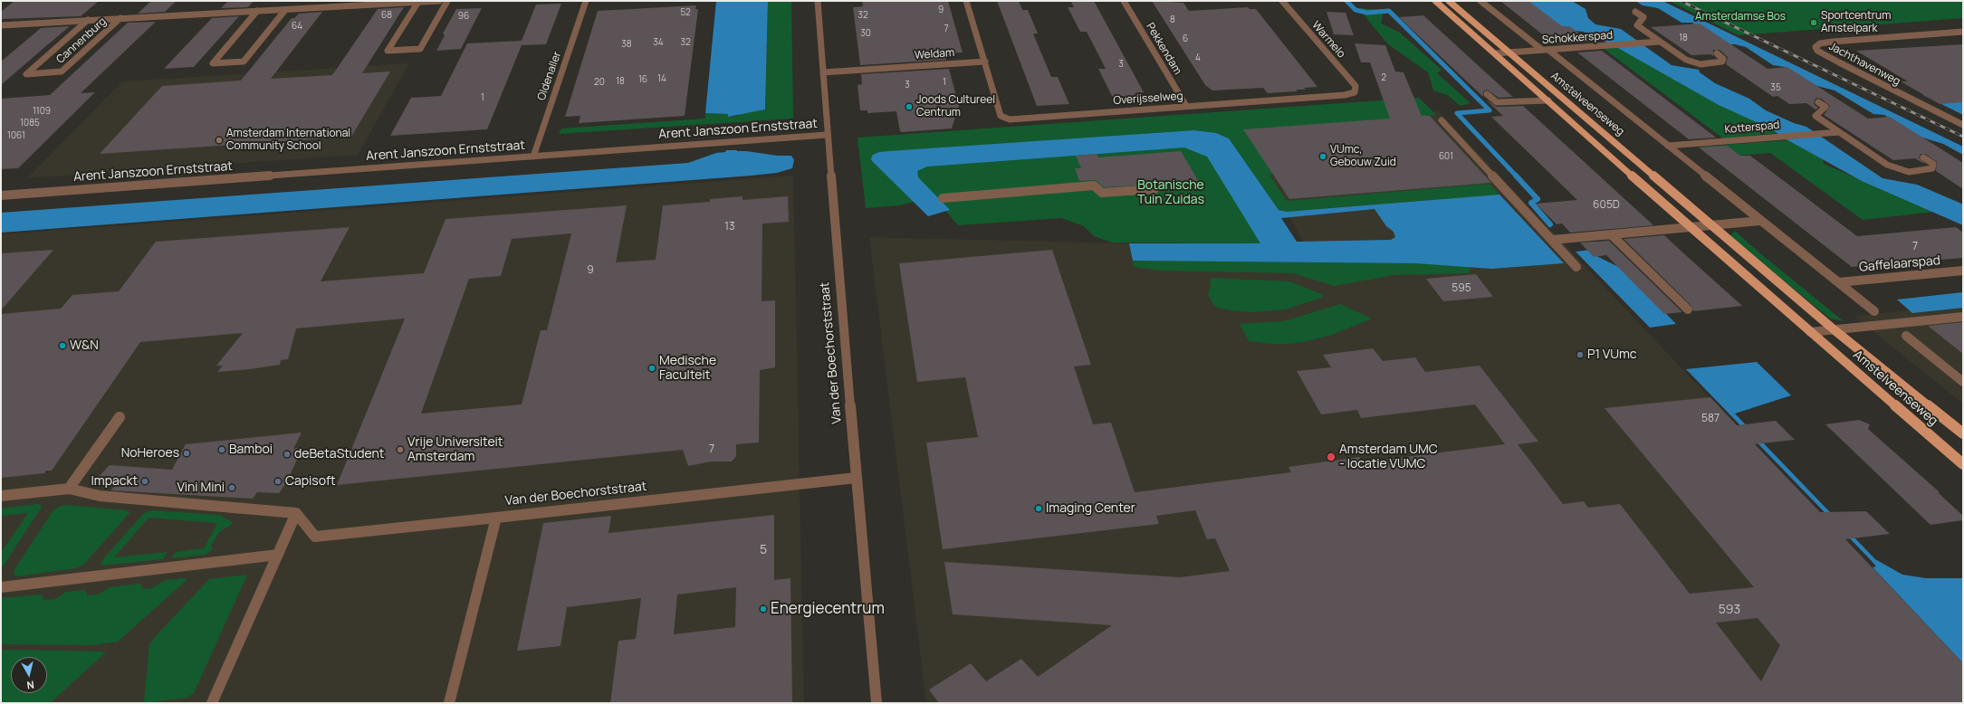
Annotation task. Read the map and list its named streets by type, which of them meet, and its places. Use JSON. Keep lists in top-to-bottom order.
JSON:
{
  "streets": {
    "main road": ["Amstelveenseweg"],
    "street": [
      "Schokkerspad",
      "Warmelo",
      "Cannenburg",
      "Pekkendam",
      "Weldam",
      "Jachthavenweg",
      "Oldenaller",
      "Overijsselweg",
      "Kotterspad",
      "Arent Janszoon Ernststraat",
      "Gaffelaarspad",
      "Van der Boechorststraat"
    ]
  },
  "crossings": [
    ["Schokkerspad", "Amstelveenseweg"],
    ["Warmelo", "Overijsselweg"],
    ["Pekkendam", "Overijsselweg"],
    ["Weldam", "Overijsselweg"],
    ["Weldam", "Van der Boechorststraat"],
    ["Oldenaller", "Arent Janszoon Ernststraat"],
    ["Amstelveenseweg", "Kotterspad"],
    ["Amstelveenseweg", "Gaffelaarspad"],
    ["Arent Janszoon Ernststraat", "Van der Boechorststraat"]
  ],
  "parks": ["Amsterdamse Bos", "Botanische Tuin Zuidas"],
  "places": [
    "Sportcentrum Amstelpark",
    "Joods Cultureel Centrum",
    "Amsterdam International Community School",
    "VUmc, Gebouw Zuid",
    "W&N",
    "P1 VUmc",
    "Medische Faculteit",
    "Bamboi",
    "Vrije Universiteit Amsterdam",
    "NoHeroes",
    "deBetaStudent",
    "Amsterdam UMC - locatie VUMC",
    "Impackt",
    "Capisoft",
    "Vini Mini",
    "Imaging Center",
    "Energiecentrum"
  ],
  "house_numbers": [
    "9",
    "52",
    "68",
    "32",
    "96",
    "8",
    "64",
    "7",
    "30",
    "18",
    "6",
    "34",
    "32",
    "38",
    "4",
    "3",
    "2",
    "14",
    "16",
    "18",
    "20",
    "1",
    "3",
    "35",
    "1",
    "1109",
    "1085",
    "1061",
    "601",
    "605D",
    "13",
    "7",
    "9",
    "595",
    "587",
    "7",
    "5",
    "593"
  ],
  "north": "bottom"
}
